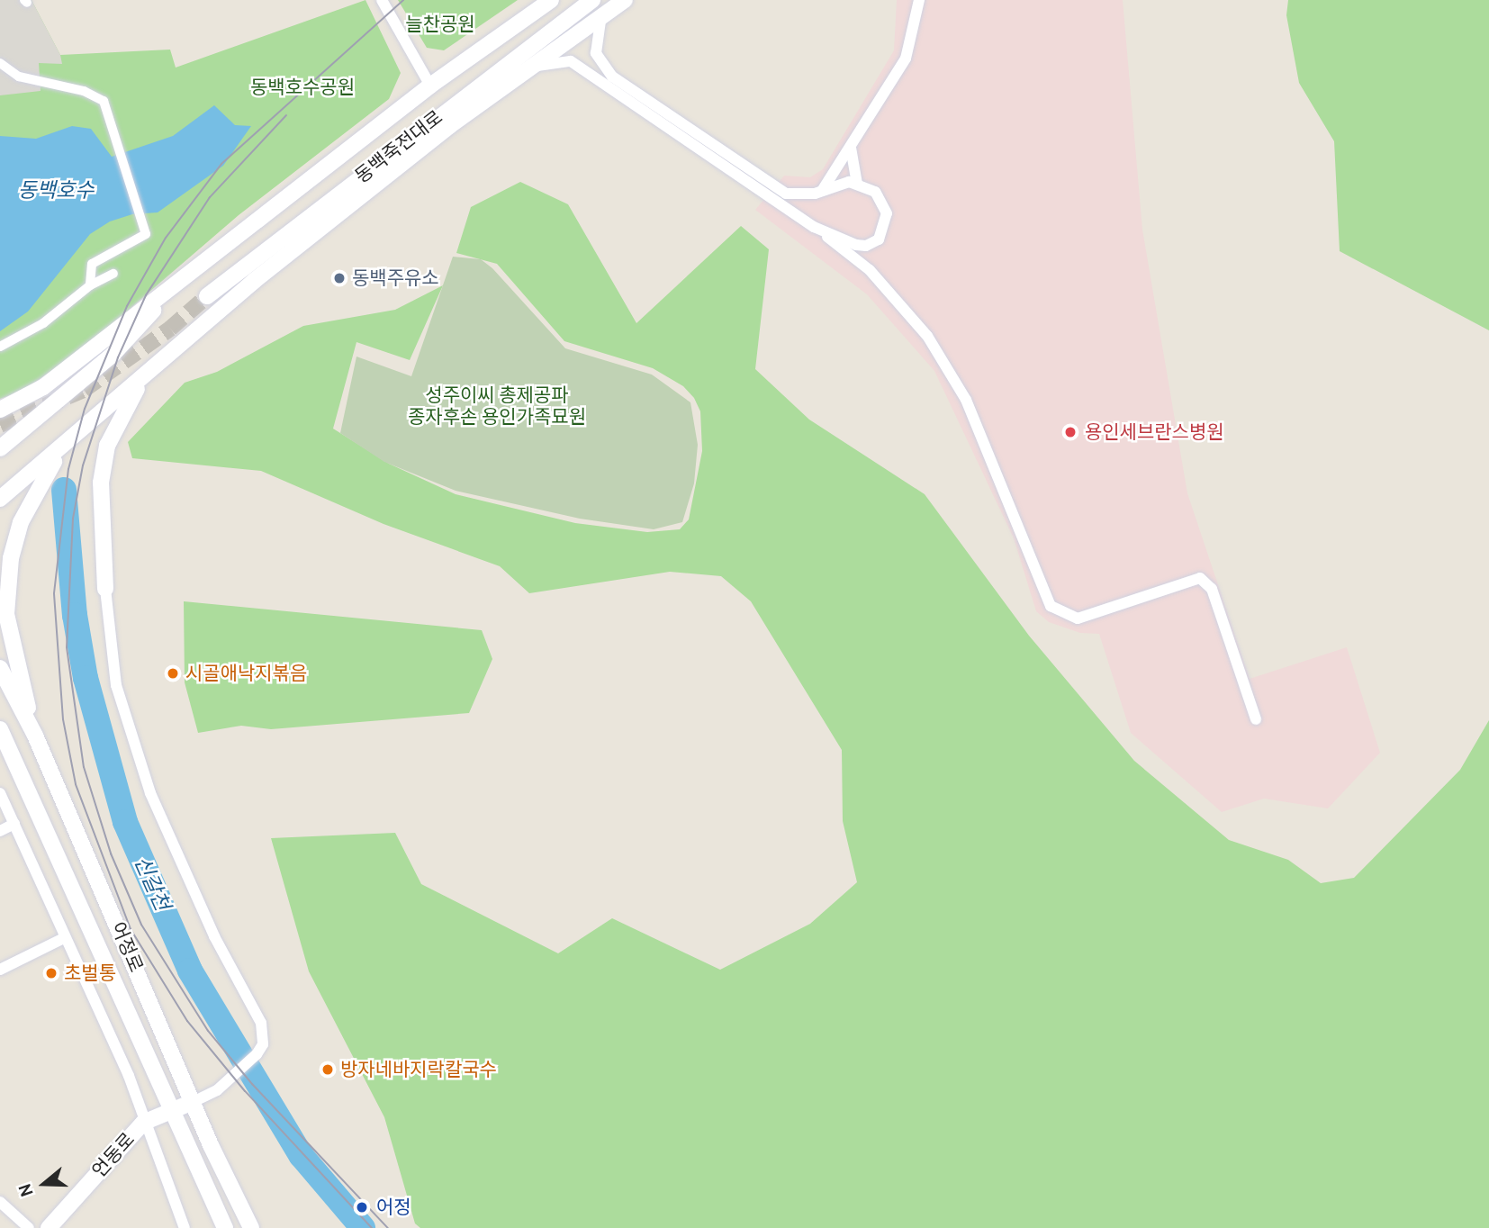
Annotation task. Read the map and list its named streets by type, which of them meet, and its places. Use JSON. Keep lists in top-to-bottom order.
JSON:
{
  "streets": {
    "main road": ["동백죽전대로", "어정로", "언동로"]
  },
  "crossings": [
    ["어정로", "언동로"]
  ],
  "water": ["동백호수", "신갈천"],
  "parks": ["늘찬공원", "동백호수공원", "성주이씨 총제공파 종자후손 용인가족묘원"],
  "places": [
    "동백주유소",
    "용인세브란스병원",
    "시골애낙지볶음",
    "초벌통",
    "방자네바지락칼국수",
    "어정"
  ],
  "north": "left"
}
